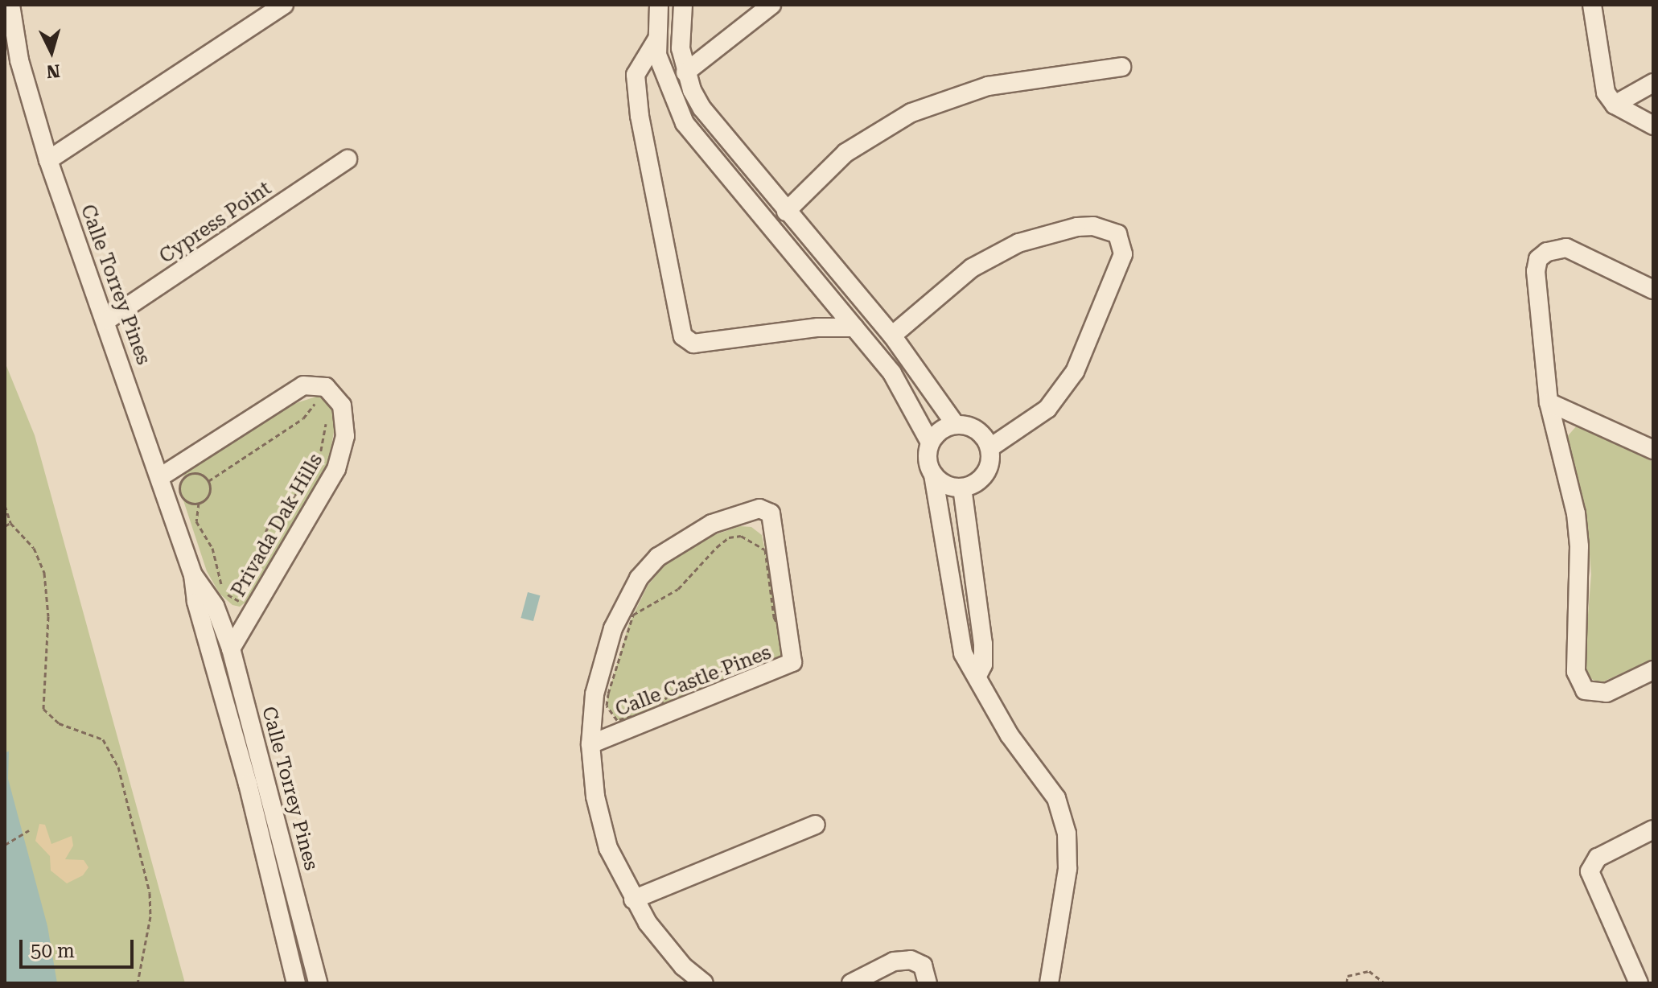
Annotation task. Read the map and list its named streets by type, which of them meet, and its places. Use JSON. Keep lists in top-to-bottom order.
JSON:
{
  "streets": {
    "street": [
      "Cypress Point",
      "Calle Torrey Pines",
      "Privada Dak Hills",
      "Calle Castle Pines"
    ]
  },
  "crossings": [
    ["Cypress Point", "Calle Torrey Pines"],
    ["Calle Torrey Pines", "Privada Dak Hills"]
  ],
  "scale_bar": "50 m",
  "north": "bottom"
}
